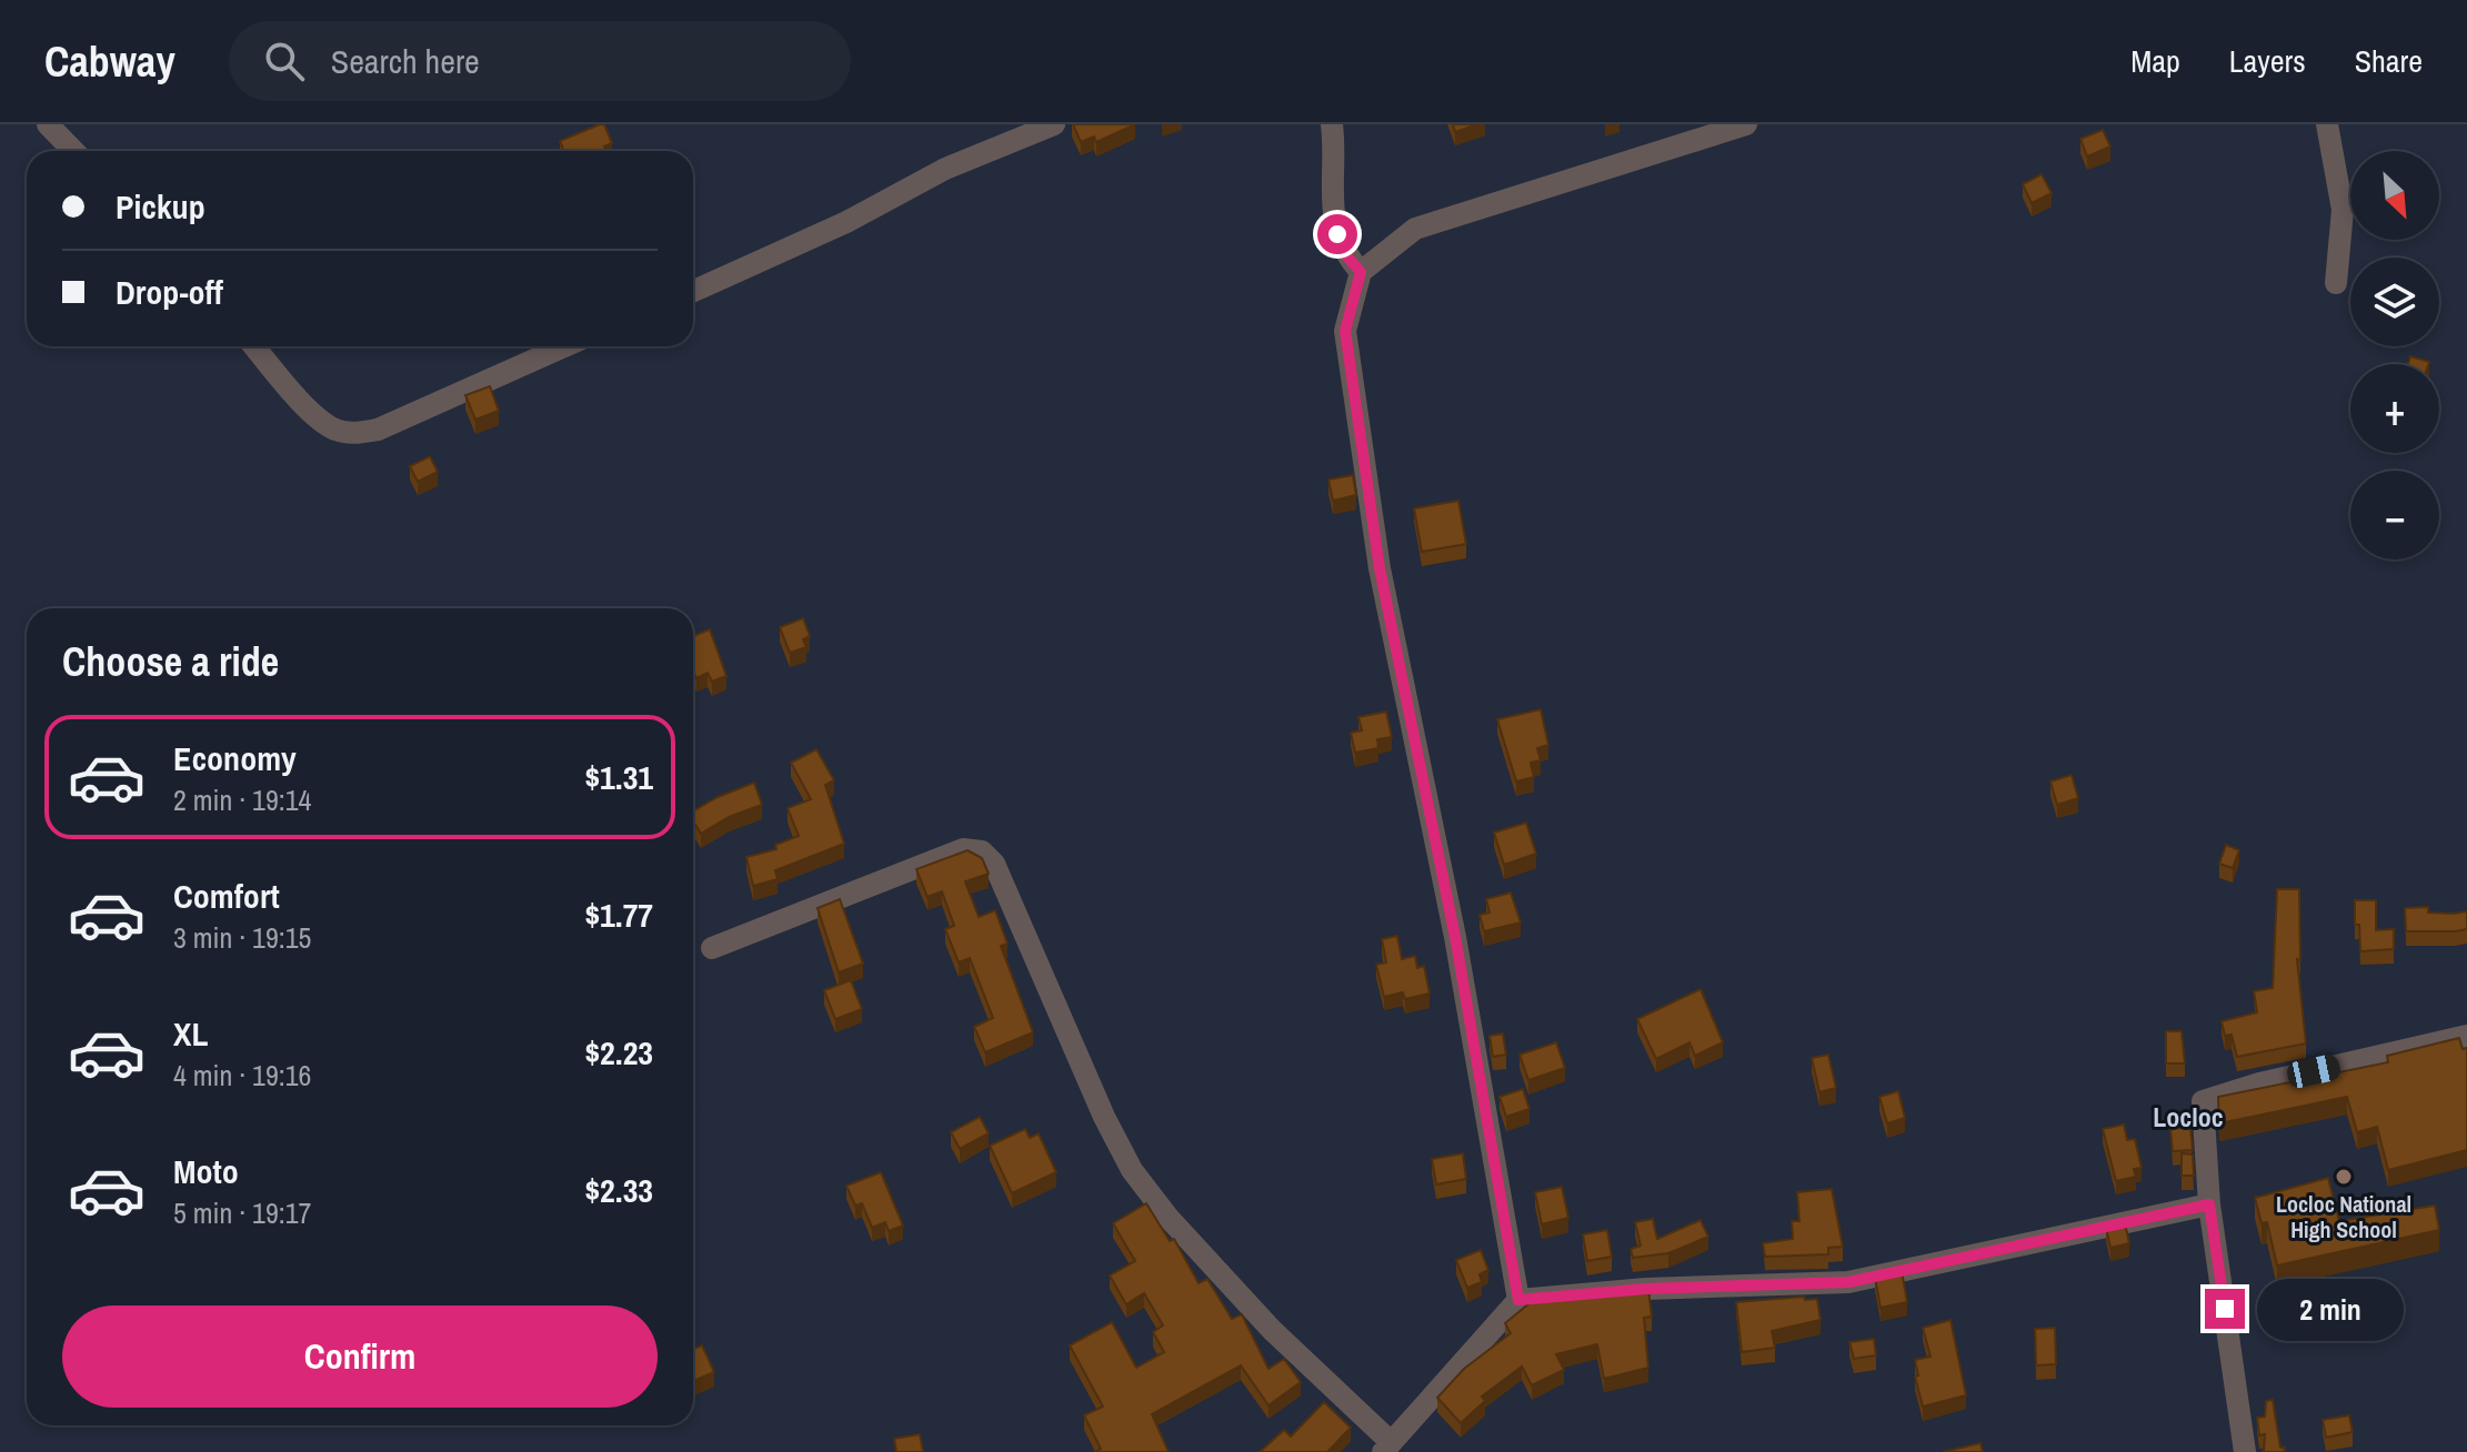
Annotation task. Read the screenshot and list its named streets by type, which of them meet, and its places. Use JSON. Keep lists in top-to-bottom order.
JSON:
{
  "districts": ["Locloc"],
  "places": ["Locloc National High School"],
  "north": "bottom right",
  "page": {
    "header": "Cabway",
    "search": "Search here",
    "nav": ["Map", "Layers", "Share"],
    "map_buttons": ["+", "−"],
    "banner": ["Pickup", "Drop-off"],
    "heading": "Choose a ride",
    "list": [
      {
        "name": "Economy",
        "note": "2 min · 19:14",
        "value": "$1.31"
      },
      {
        "name": "Comfort",
        "note": "3 min · 19:15",
        "value": "$1.77"
      },
      {
        "name": "XL",
        "note": "4 min · 19:16",
        "value": "$2.23"
      },
      {
        "name": "Moto",
        "note": "5 min · 19:17",
        "value": "$2.33"
      }
    ],
    "bubble": "2 min",
    "buttons": "Confirm"
  }
}
